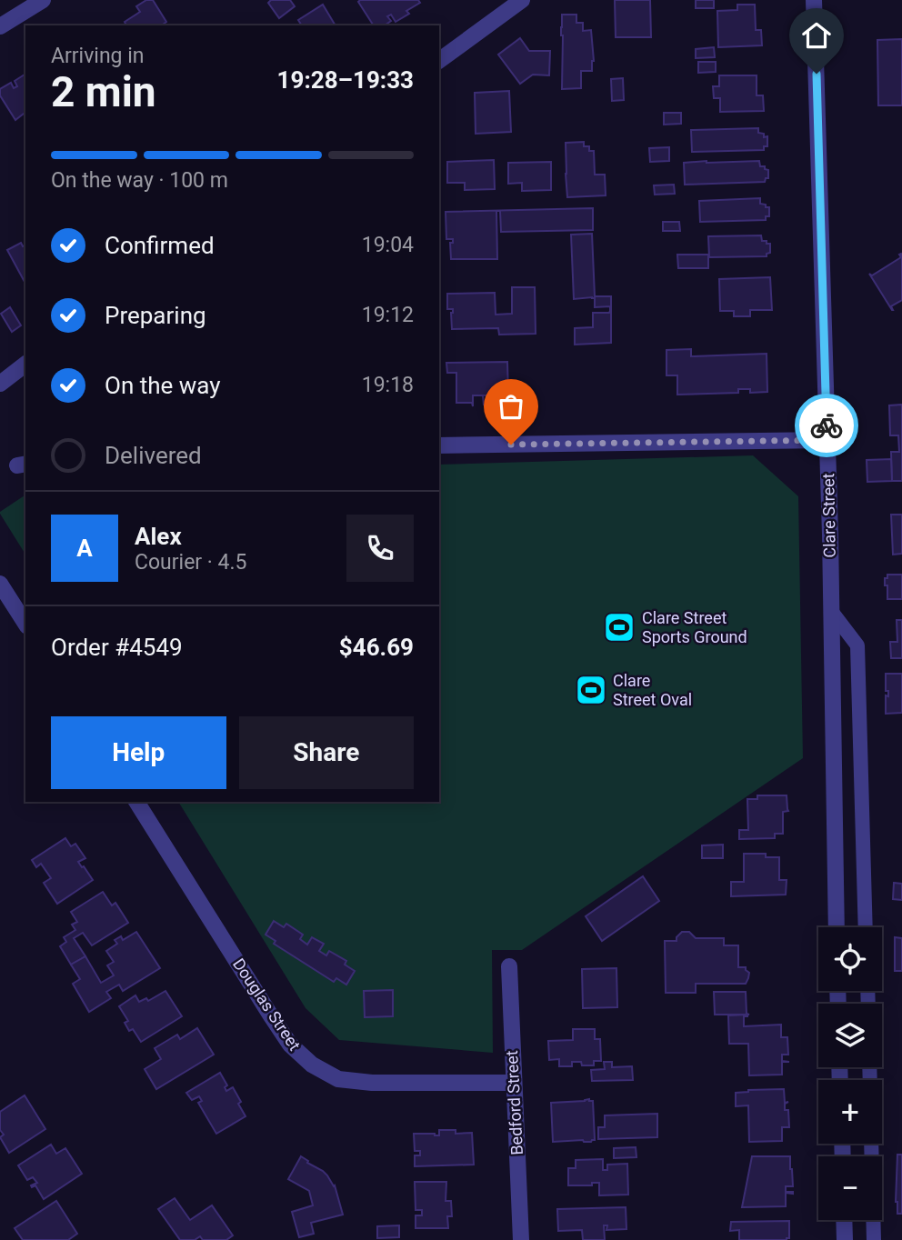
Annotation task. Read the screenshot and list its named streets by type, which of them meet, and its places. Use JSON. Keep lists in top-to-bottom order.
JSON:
{
  "streets": {
    "street": ["Clare Street", "Douglas Street", "Bedford Street"]
  },
  "crossings": [
    ["Douglas Street", "Bedford Street"]
  ],
  "places": {
    "sports": ["Clare Street Sports Ground", "Clare Street Oval"]
  },
  "page": {
    "heading": ["2 min", "Arriving in", "19:28–19:33"],
    "panel": [
      "Alex",
      "Courier · 4.5",
      "Order #4549",
      "$46.69"
    ],
    "bar": "On the way · 100 m",
    "list": [
      ["Confirmed", "19:04"],
      ["Preparing", "19:12"],
      ["On the way", "19:18"],
      "Delivered"
    ],
    "round": "A",
    "buttons": ["Help", "Share"],
    "map_buttons": ["+", "−"]
  }
}
